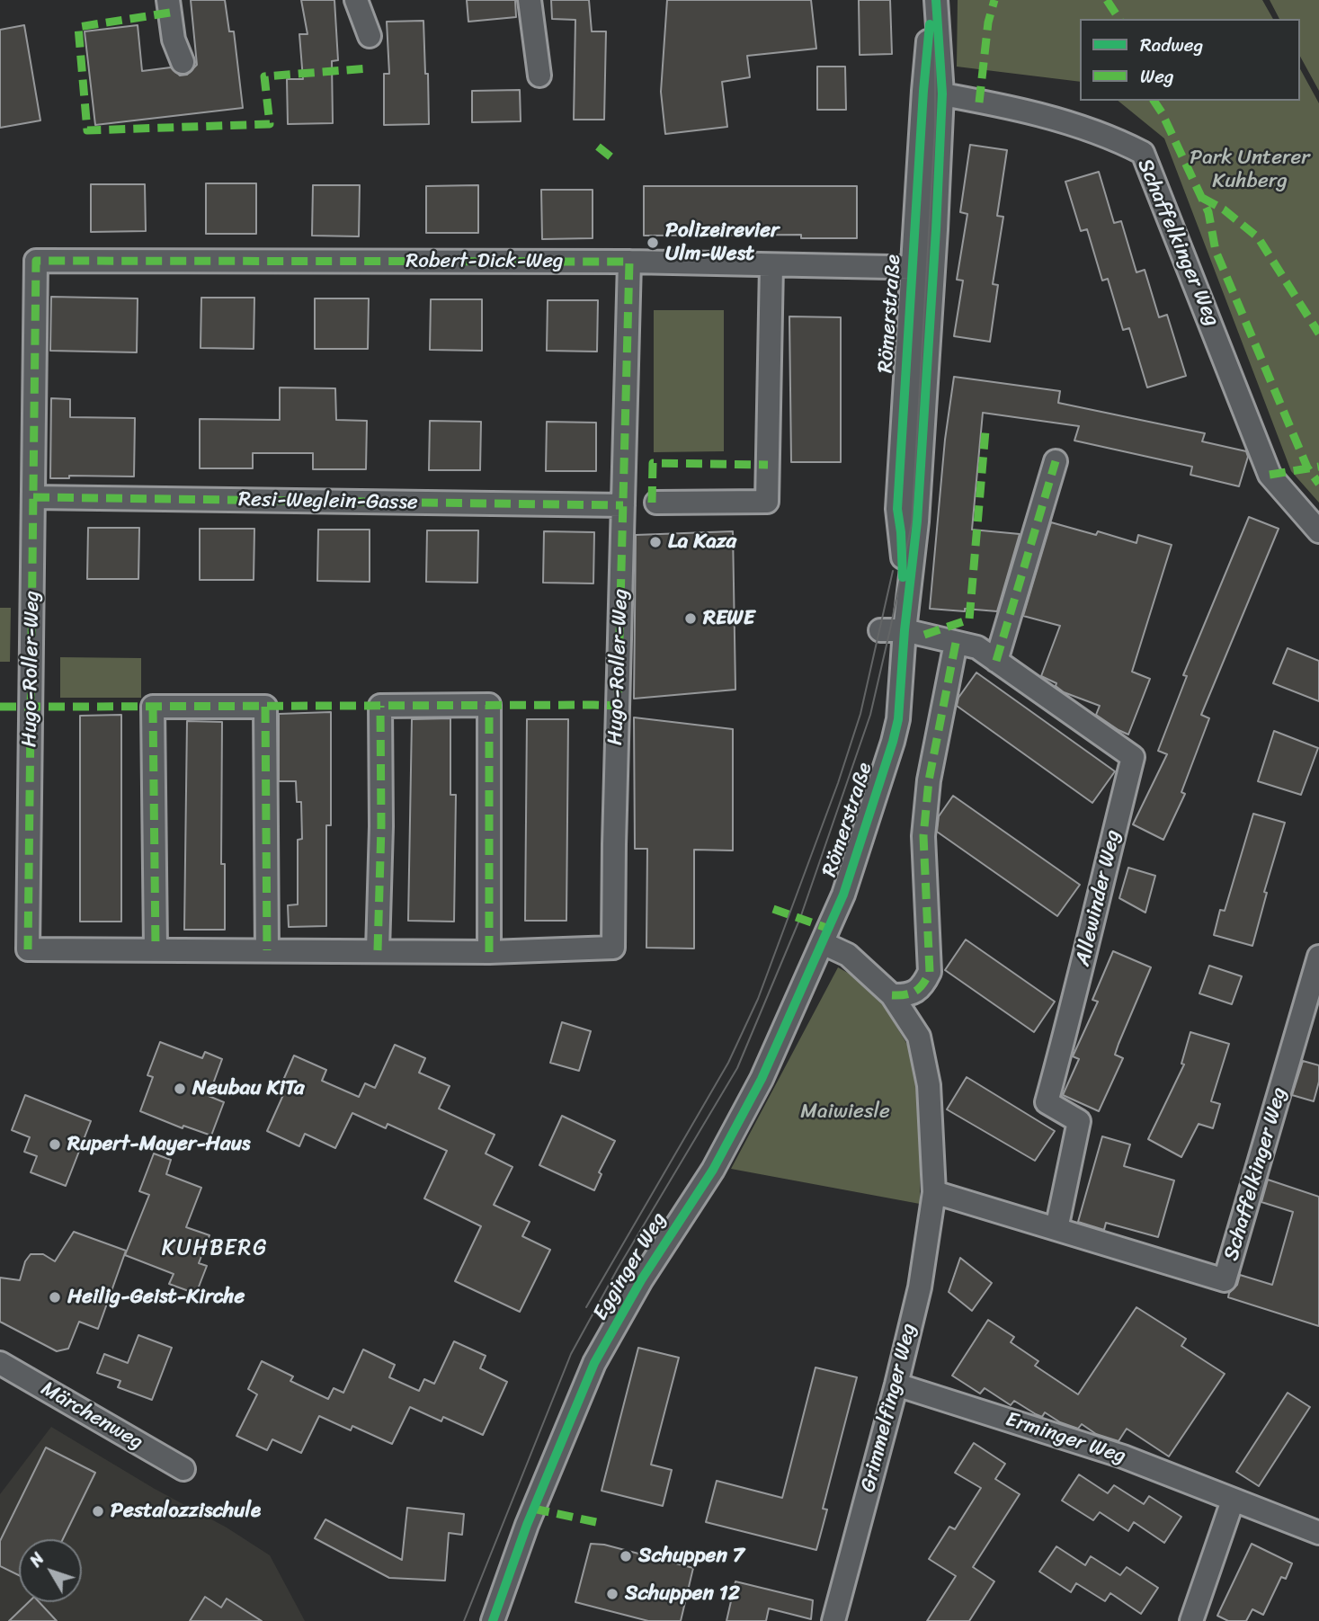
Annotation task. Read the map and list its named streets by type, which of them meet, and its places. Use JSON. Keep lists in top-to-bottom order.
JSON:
{
  "streets": {
    "street": [
      "Schaffelkinger Weg",
      "Robert-Dick-Weg",
      "Römerstraße",
      "Resi-Weglein-Gasse",
      "Hugo-Roller-Weg",
      "Allewinder Weg",
      "Egginger Weg",
      "Grimmelfinger Weg",
      "Märchenweg",
      "Erminger Weg"
    ]
  },
  "crossings": [
    ["Schaffelkinger Weg", "Römerstraße"],
    ["Schaffelkinger Weg", "Allewinder Weg"],
    ["Schaffelkinger Weg", "Grimmelfinger Weg"],
    ["Robert-Dick-Weg", "Römerstraße"],
    ["Robert-Dick-Weg", "Hugo-Roller-Weg"],
    ["Römerstraße", "Allewinder Weg"],
    ["Römerstraße", "Egginger Weg"],
    ["Resi-Weglein-Gasse", "Hugo-Roller-Weg"],
    ["Grimmelfinger Weg", "Erminger Weg"]
  ],
  "districts": ["KUHBERG"],
  "parks": ["Park Unterer Kuhberg", "Maiwiesle"],
  "places": [
    "Polizeirevier Ulm-West",
    "La Kaza",
    "REWE",
    "Neubau KiTa",
    "Rupert-Mayer-Haus",
    "Heilig-Geist-Kirche",
    "Pestalozzischule",
    "Schuppen 7",
    "Schuppen 12"
  ],
  "legend": ["Radweg", "Weg"],
  "north": "top left"
}
